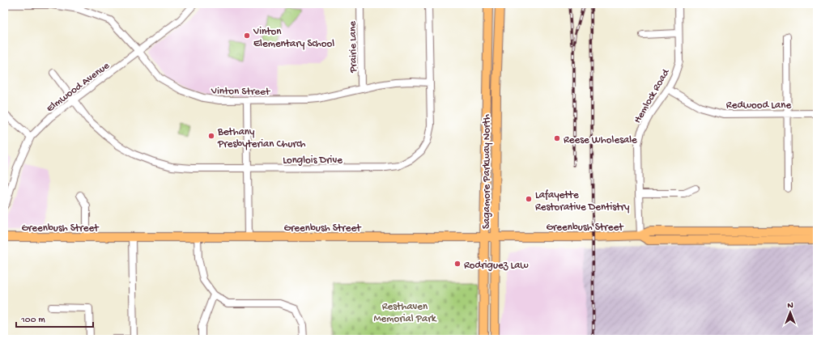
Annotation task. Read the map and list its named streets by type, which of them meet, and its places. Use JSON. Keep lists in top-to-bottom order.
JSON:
{
  "streets": {
    "main road": ["Sagamore Parkway North", "Greenbush Street"],
    "street": [
      "Prairie Lane",
      "Elmwood Avenue",
      "Vinton Street",
      "Hemlock Road",
      "Redwood Lane",
      "Longlois Drive"
    ]
  },
  "crossings": [
    ["Prairie Lane", "Vinton Street"],
    ["Elmwood Avenue", "Vinton Street"],
    ["Elmwood Avenue", "Longlois Drive"],
    ["Vinton Street", "Longlois Drive"],
    ["Hemlock Road", "Redwood Lane"],
    ["Hemlock Road", "Greenbush Street"],
    ["Sagamore Parkway North", "Greenbush Street"]
  ],
  "parks": ["Resthaven Memorial Park"],
  "places": [
    "Vinton Elementary School",
    "Bethany Presbyterian Church",
    "Reese Wholesale",
    "Lafayette Restorative Dentistry",
    "Rodriguez Law"
  ],
  "scale_bar": "100 m",
  "north": "top"
}
